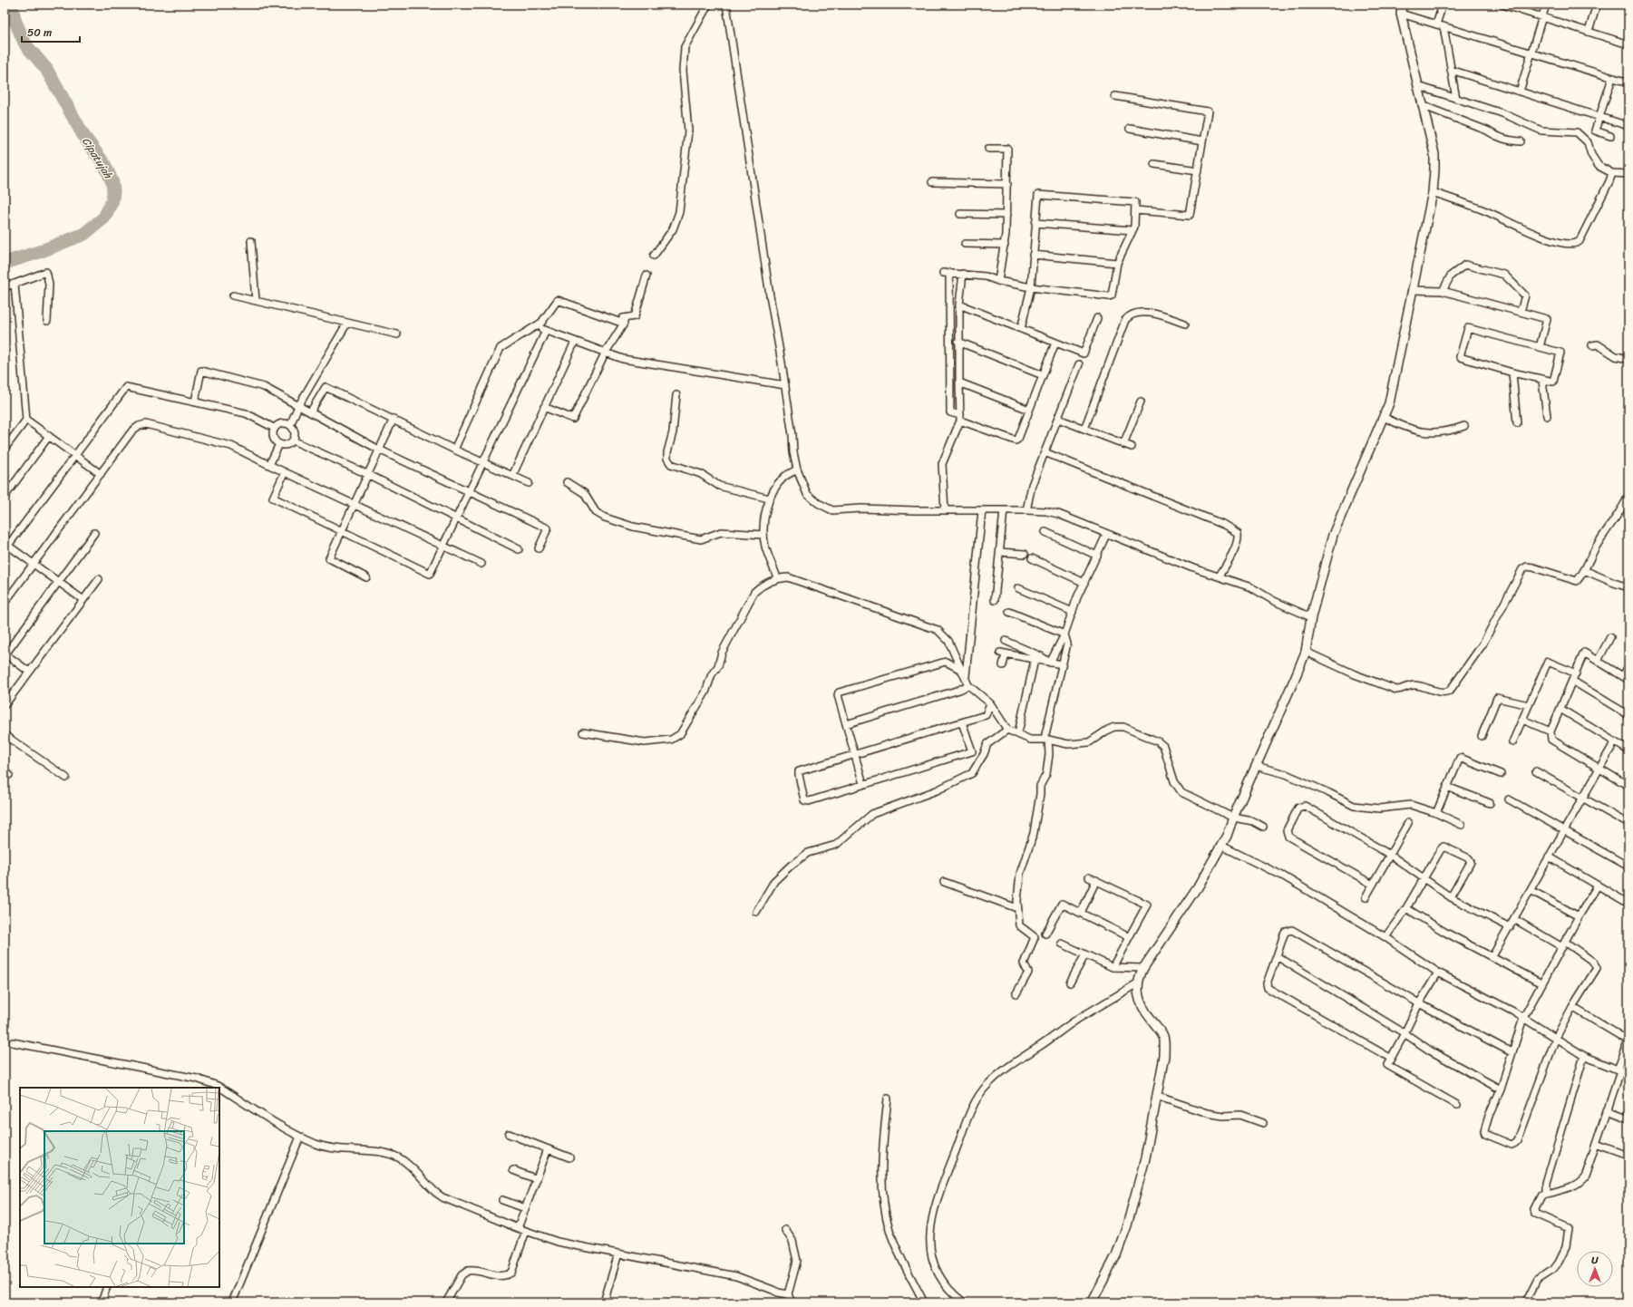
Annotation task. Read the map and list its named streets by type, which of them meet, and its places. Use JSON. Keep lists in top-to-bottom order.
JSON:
{
  "water": ["Cipatujah"],
  "scale_bar": "50 m",
  "north": "top"
}
